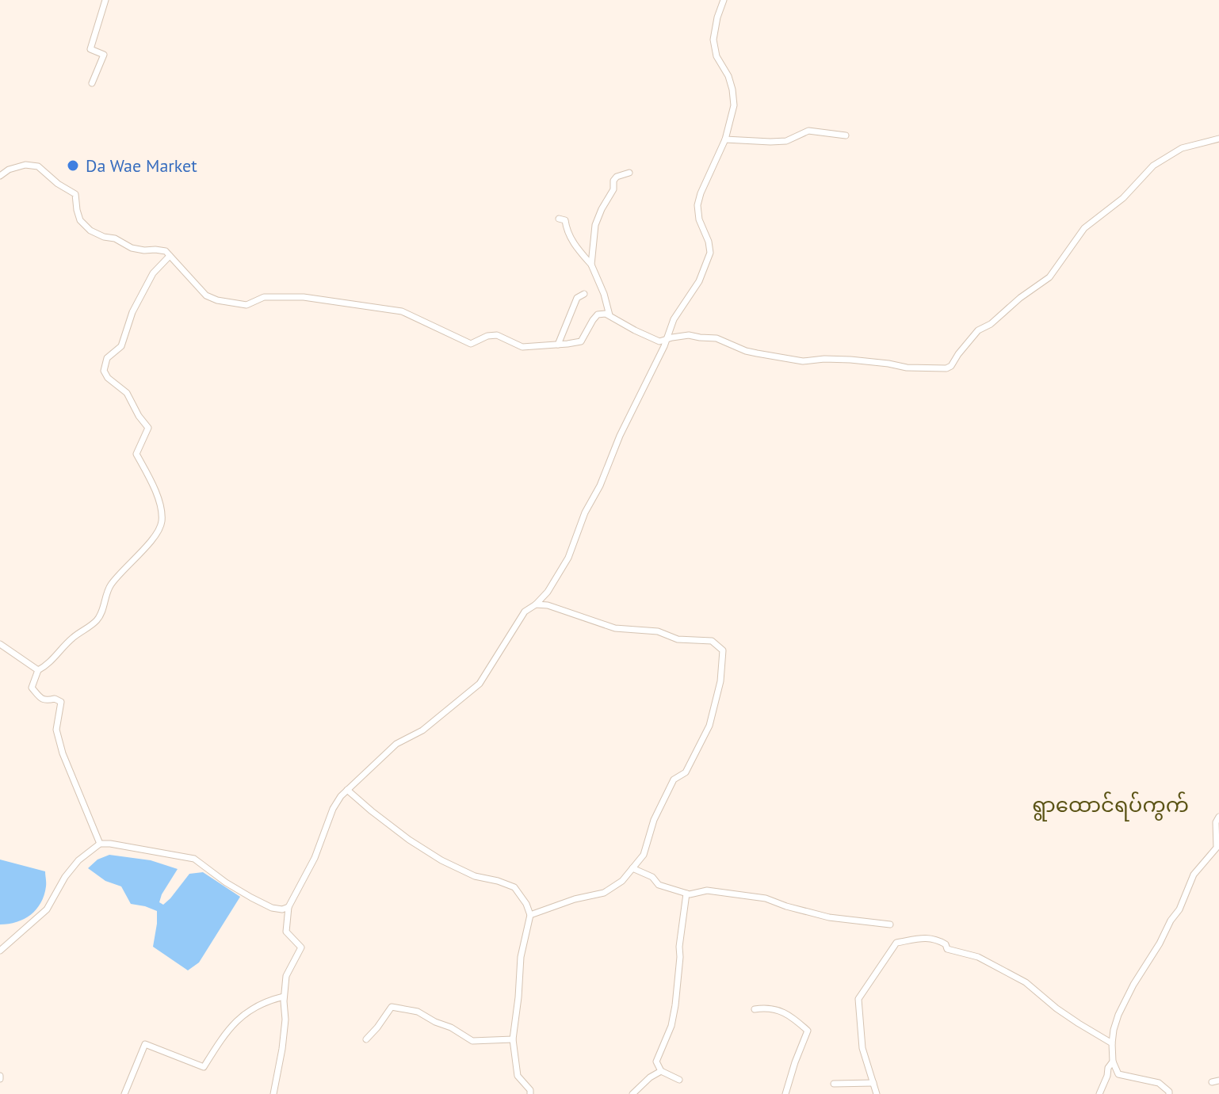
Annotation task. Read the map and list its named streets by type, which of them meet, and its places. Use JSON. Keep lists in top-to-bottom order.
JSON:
{
  "districts": ["ရွာထောင်ရပ်ကွက်"],
  "places": ["Da Wae Market"]
}
